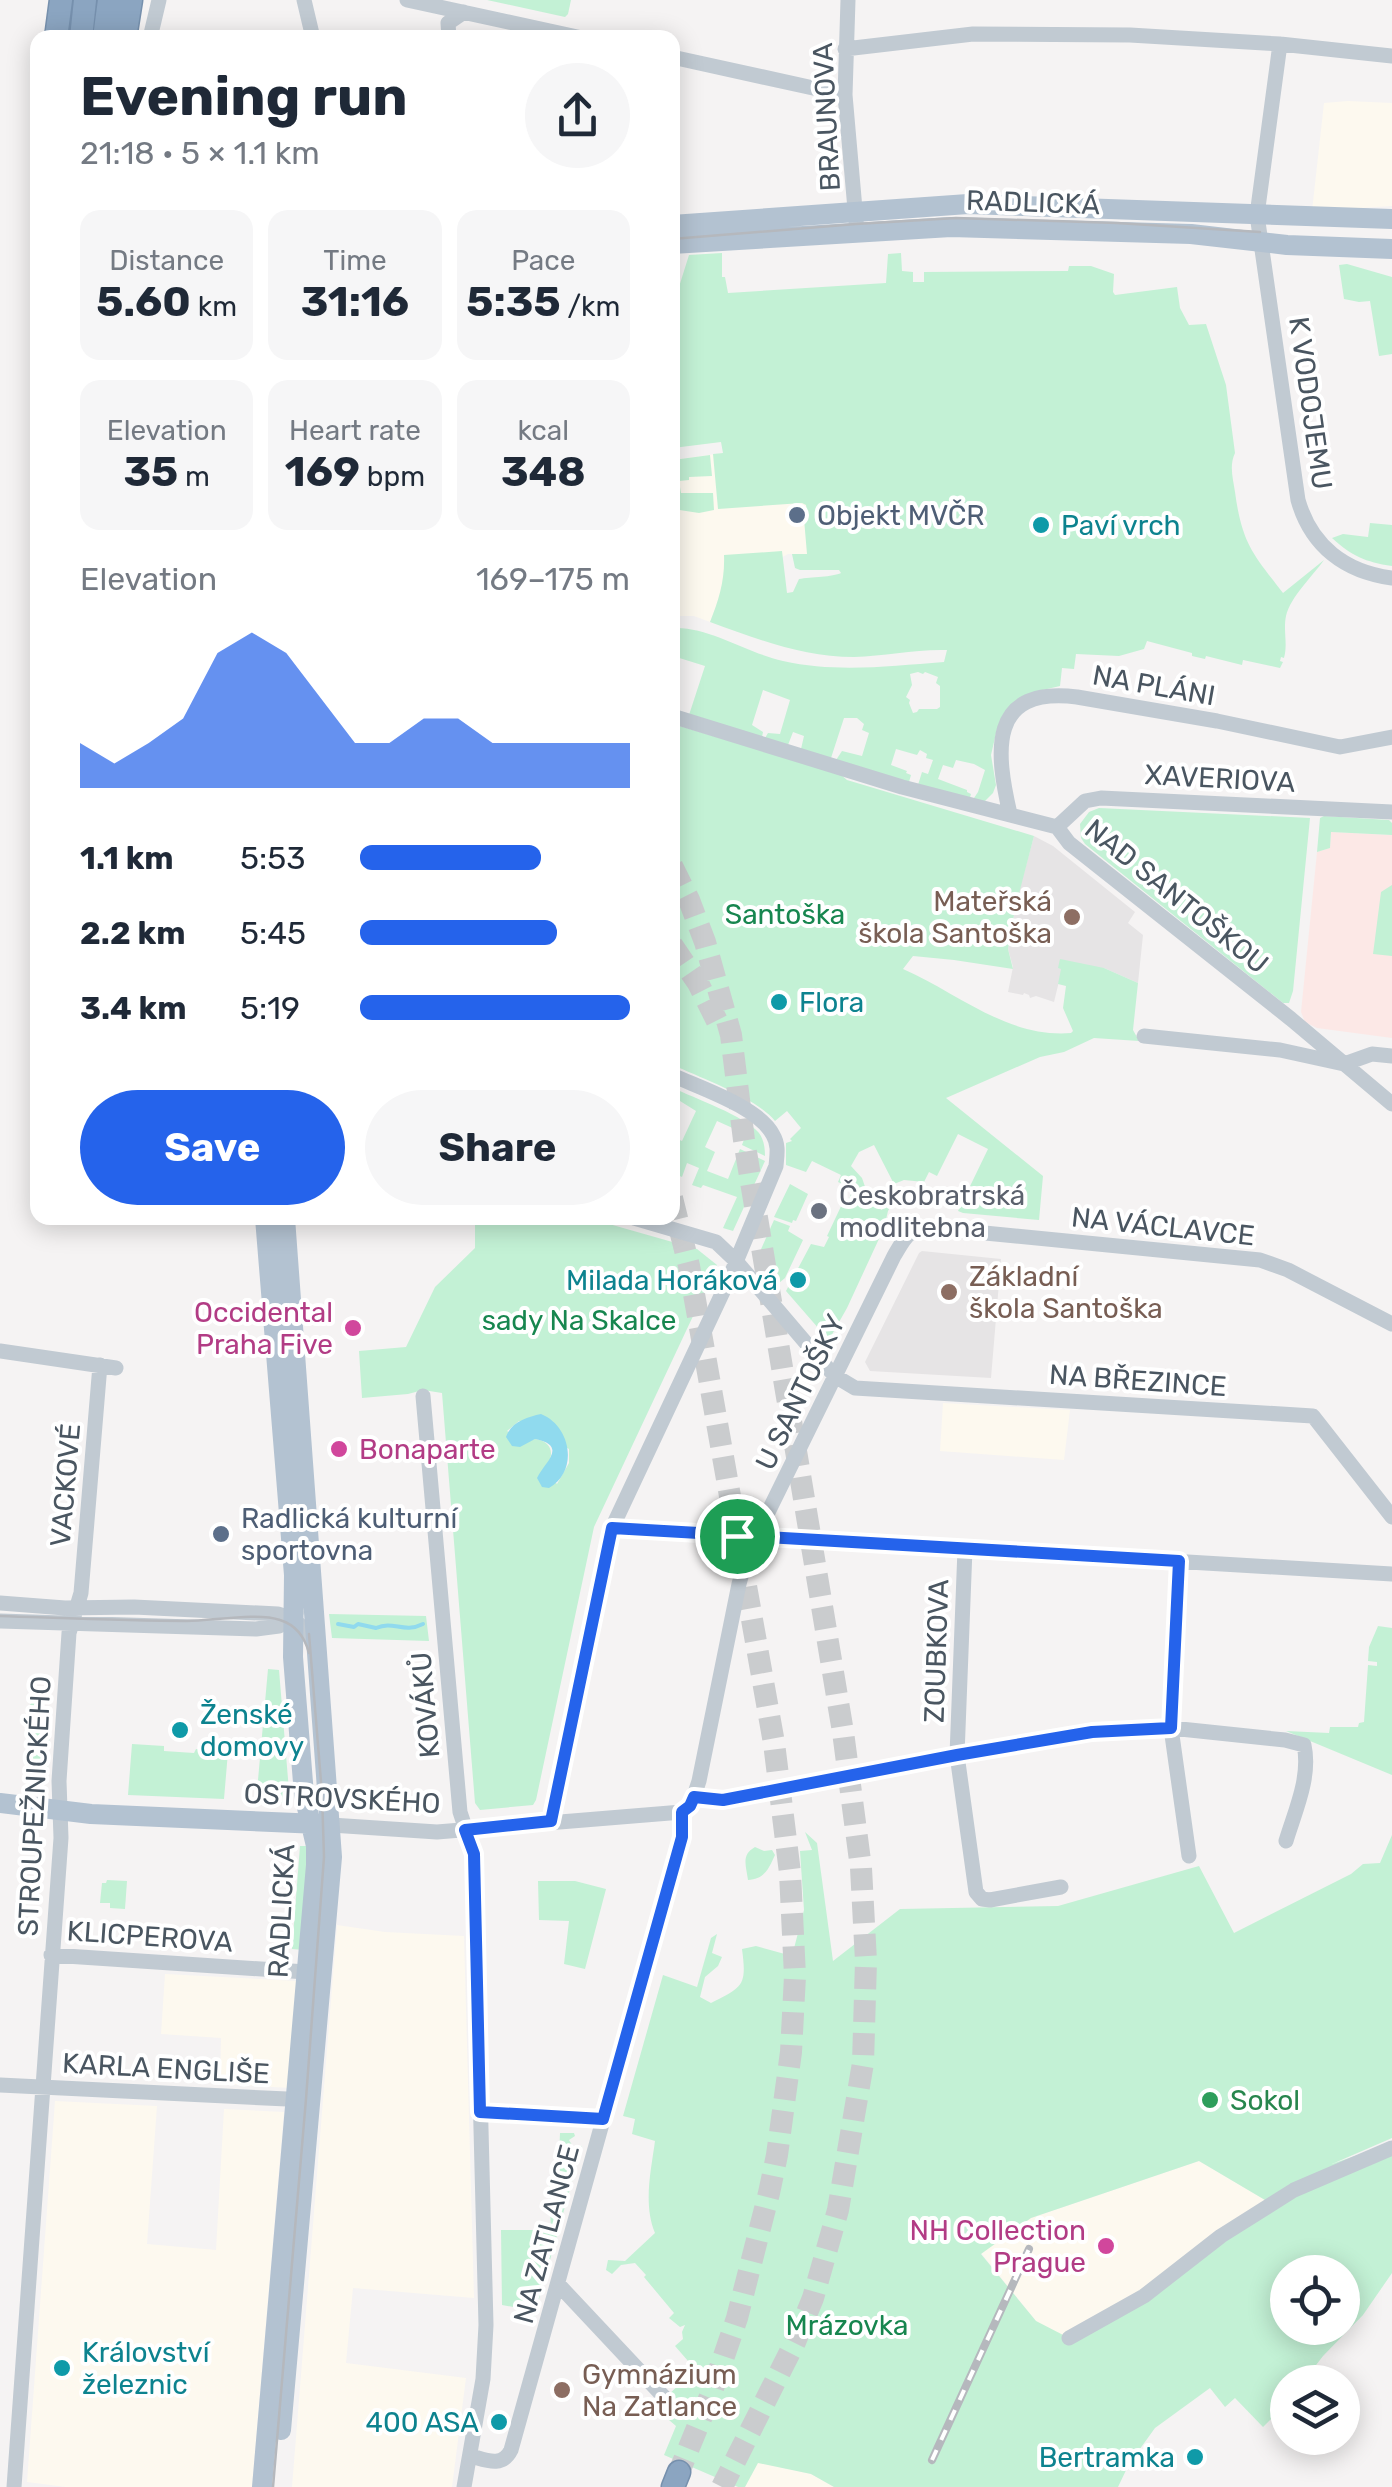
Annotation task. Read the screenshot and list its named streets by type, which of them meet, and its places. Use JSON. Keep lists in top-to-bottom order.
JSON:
{
  "streets": {
    "main road": ["RADLICKÁ", "OSTROVSKÉHO"],
    "street": [
      "BRAUNOVA",
      "K VODOJEMU",
      "NA PLÁNI",
      "XAVERIOVA",
      "NAD SANTOŠKOU",
      "NA VÁCLAVCE",
      "NA BŘEZINCE",
      "U SANTOŠKY",
      "VACKOVÉ",
      "ZOUBKOVA",
      "KOVÁKŮ",
      "STROUPEŽNICKÉHO",
      "KLICPEROVA",
      "KARLA ENGLIŠE",
      "NA ZATLANCE"
    ]
  },
  "crossings": [
    ["BRAUNOVA", "RADLICKÁ"],
    ["RADLICKÁ", "K VODOJEMU"],
    ["RADLICKÁ", "OSTROVSKÉHO"],
    ["RADLICKÁ", "KLICPEROVA"],
    ["NA PLÁNI", "NAD SANTOŠKOU"],
    ["XAVERIOVA", "NAD SANTOŠKOU"],
    ["NA VÁCLAVCE", "U SANTOŠKY"],
    ["NA BŘEZINCE", "U SANTOŠKY"],
    ["U SANTOŠKY", "OSTROVSKÉHO"],
    ["U SANTOŠKY", "NA ZATLANCE"],
    ["VACKOVÉ", "STROUPEŽNICKÉHO"],
    ["KOVÁKŮ", "OSTROVSKÉHO"],
    ["KOVÁKŮ", "NA ZATLANCE"],
    ["OSTROVSKÉHO", "STROUPEŽNICKÉHO"],
    ["OSTROVSKÉHO", "NA ZATLANCE"],
    ["STROUPEŽNICKÉHO", "KLICPEROVA"],
    ["STROUPEŽNICKÉHO", "KARLA ENGLIŠE"]
  ],
  "parks": ["Santoška", "sady Na Skalce", "Mrázovka"],
  "places": [
    "Objekt MVČR",
    "Paví vrch",
    "Mateřská škola Santoška",
    "Flora",
    "Českobratrská modlitebna",
    "Milada Horáková",
    "Základní škola Santoška",
    "Occidental Praha Five",
    "Bonaparte",
    "Radlická kulturní sportovna",
    "Ženské domovy",
    "Sokol",
    "NH Collection Prague",
    "Království železnic",
    "Gymnázium Na Zatlance",
    "400 ASA",
    "Bertramka"
  ],
  "page": {
    "heading": ["Evening run", "21:18 · 5 × 1.1 km"],
    "stats": [
      ["Distance", "5.60 km"],
      ["Time", "31:16"],
      ["Pace", "5:35 /km"],
      ["Elevation", "35 m"],
      ["Heart rate", "169 bpm"],
      ["kcal", "348"]
    ],
    "chart": ["Elevation", "169–175 m"],
    "list": [
      {
        "name": "1.1 km",
        "note": "5:53"
      },
      {
        "name": "2.2 km",
        "note": "5:45"
      },
      {
        "name": "3.4 km",
        "note": "5:19"
      }
    ],
    "buttons": ["Save", "Share"]
  }
}
